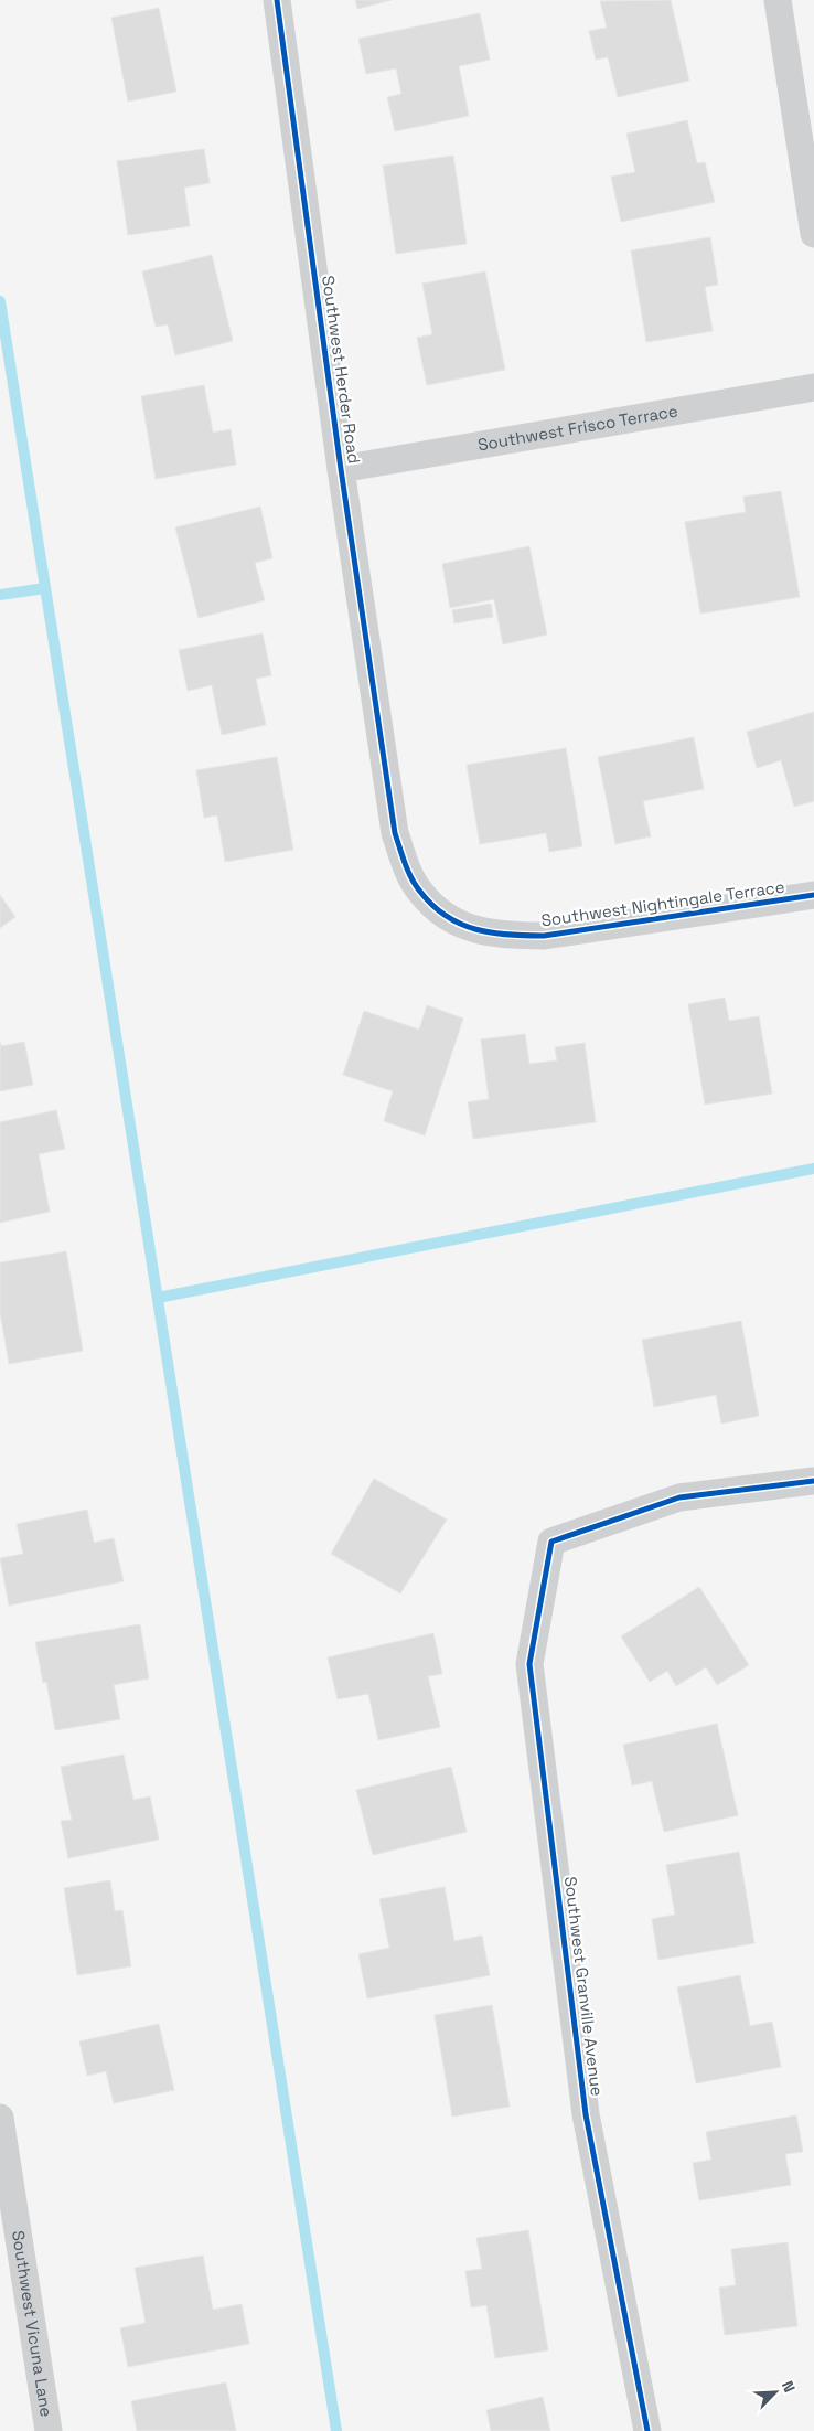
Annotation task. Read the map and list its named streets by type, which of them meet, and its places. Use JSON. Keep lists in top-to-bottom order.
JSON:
{
  "streets": {
    "street": [
      "Southwest Herder Road",
      "Southwest Frisco Terrace",
      "Southwest Nightingale Terrace",
      "Southwest Granville Avenue",
      "Southwest Vicuna Lane"
    ]
  },
  "crossings": [
    ["Southwest Herder Road", "Southwest Frisco Terrace"],
    ["Southwest Herder Road", "Southwest Nightingale Terrace"]
  ],
  "north": "top right"
}
